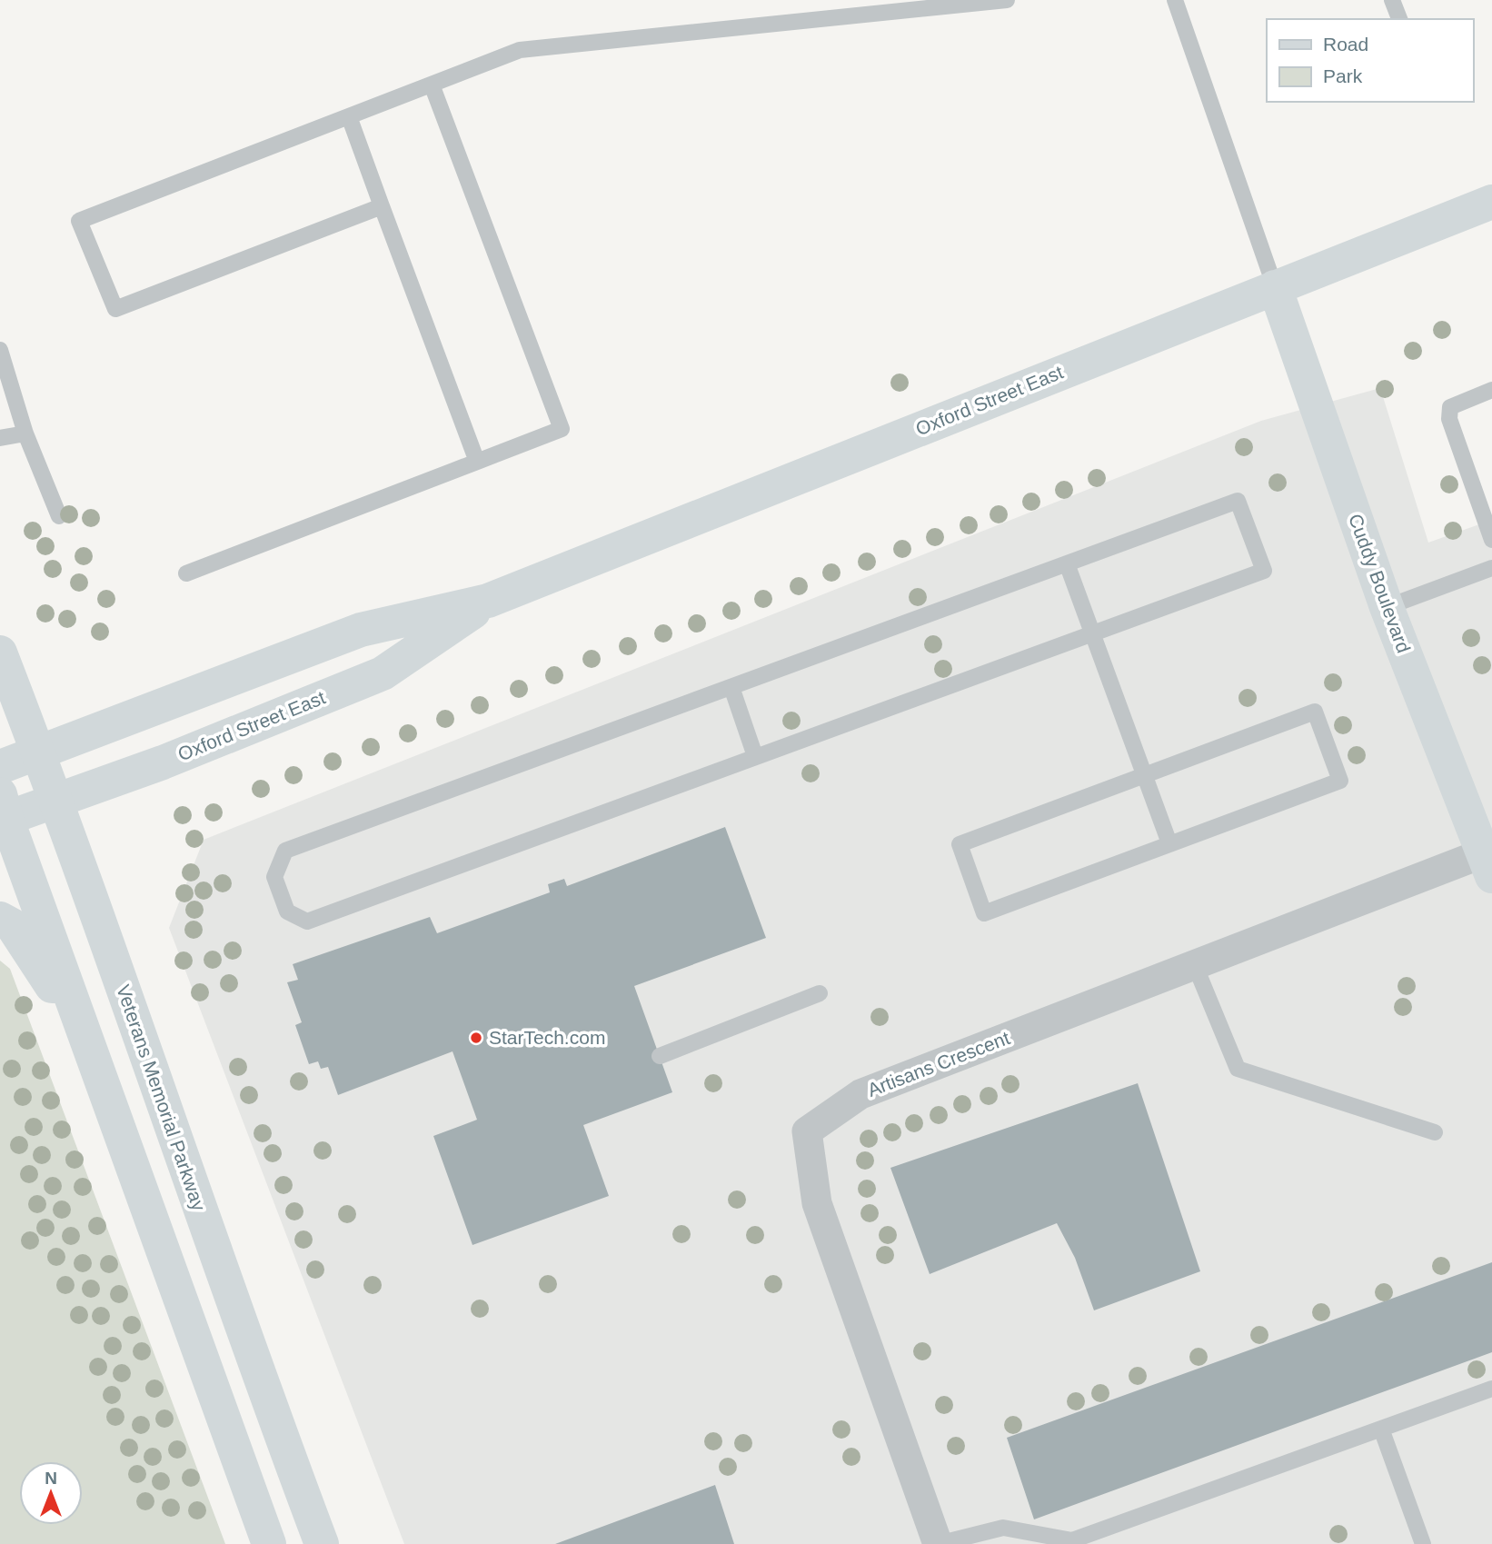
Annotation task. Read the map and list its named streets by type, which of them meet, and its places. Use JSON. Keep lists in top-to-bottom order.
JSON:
{
  "streets": {
    "main road": ["Oxford Street East", "Cuddy Boulevard", "Veterans Memorial Parkway"],
    "street": ["Artisans Crescent"]
  },
  "crossings": [
    ["Oxford Street East", "Cuddy Boulevard"],
    ["Oxford Street East", "Veterans Memorial Parkway"],
    ["Cuddy Boulevard", "Artisans Crescent"]
  ],
  "places": ["StarTech.com"],
  "legend": ["Road", "Park"],
  "north": "top"
}
